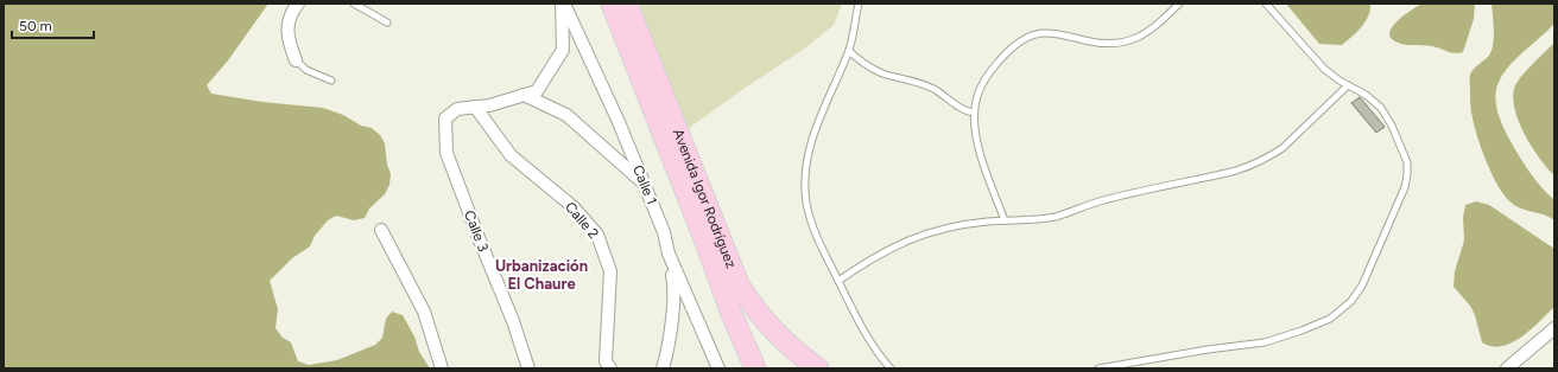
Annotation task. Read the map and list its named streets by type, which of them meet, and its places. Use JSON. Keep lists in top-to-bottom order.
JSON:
{
  "streets": {
    "highway": ["Avenida Igor Rodríguez"],
    "street": ["Calle 1", "Calle 2", "Calle 3"]
  },
  "crossings": [
    ["Calle 2", "Calle 3"]
  ],
  "districts": ["Urbanización El Chaure"],
  "scale_bar": "50 m"
}
